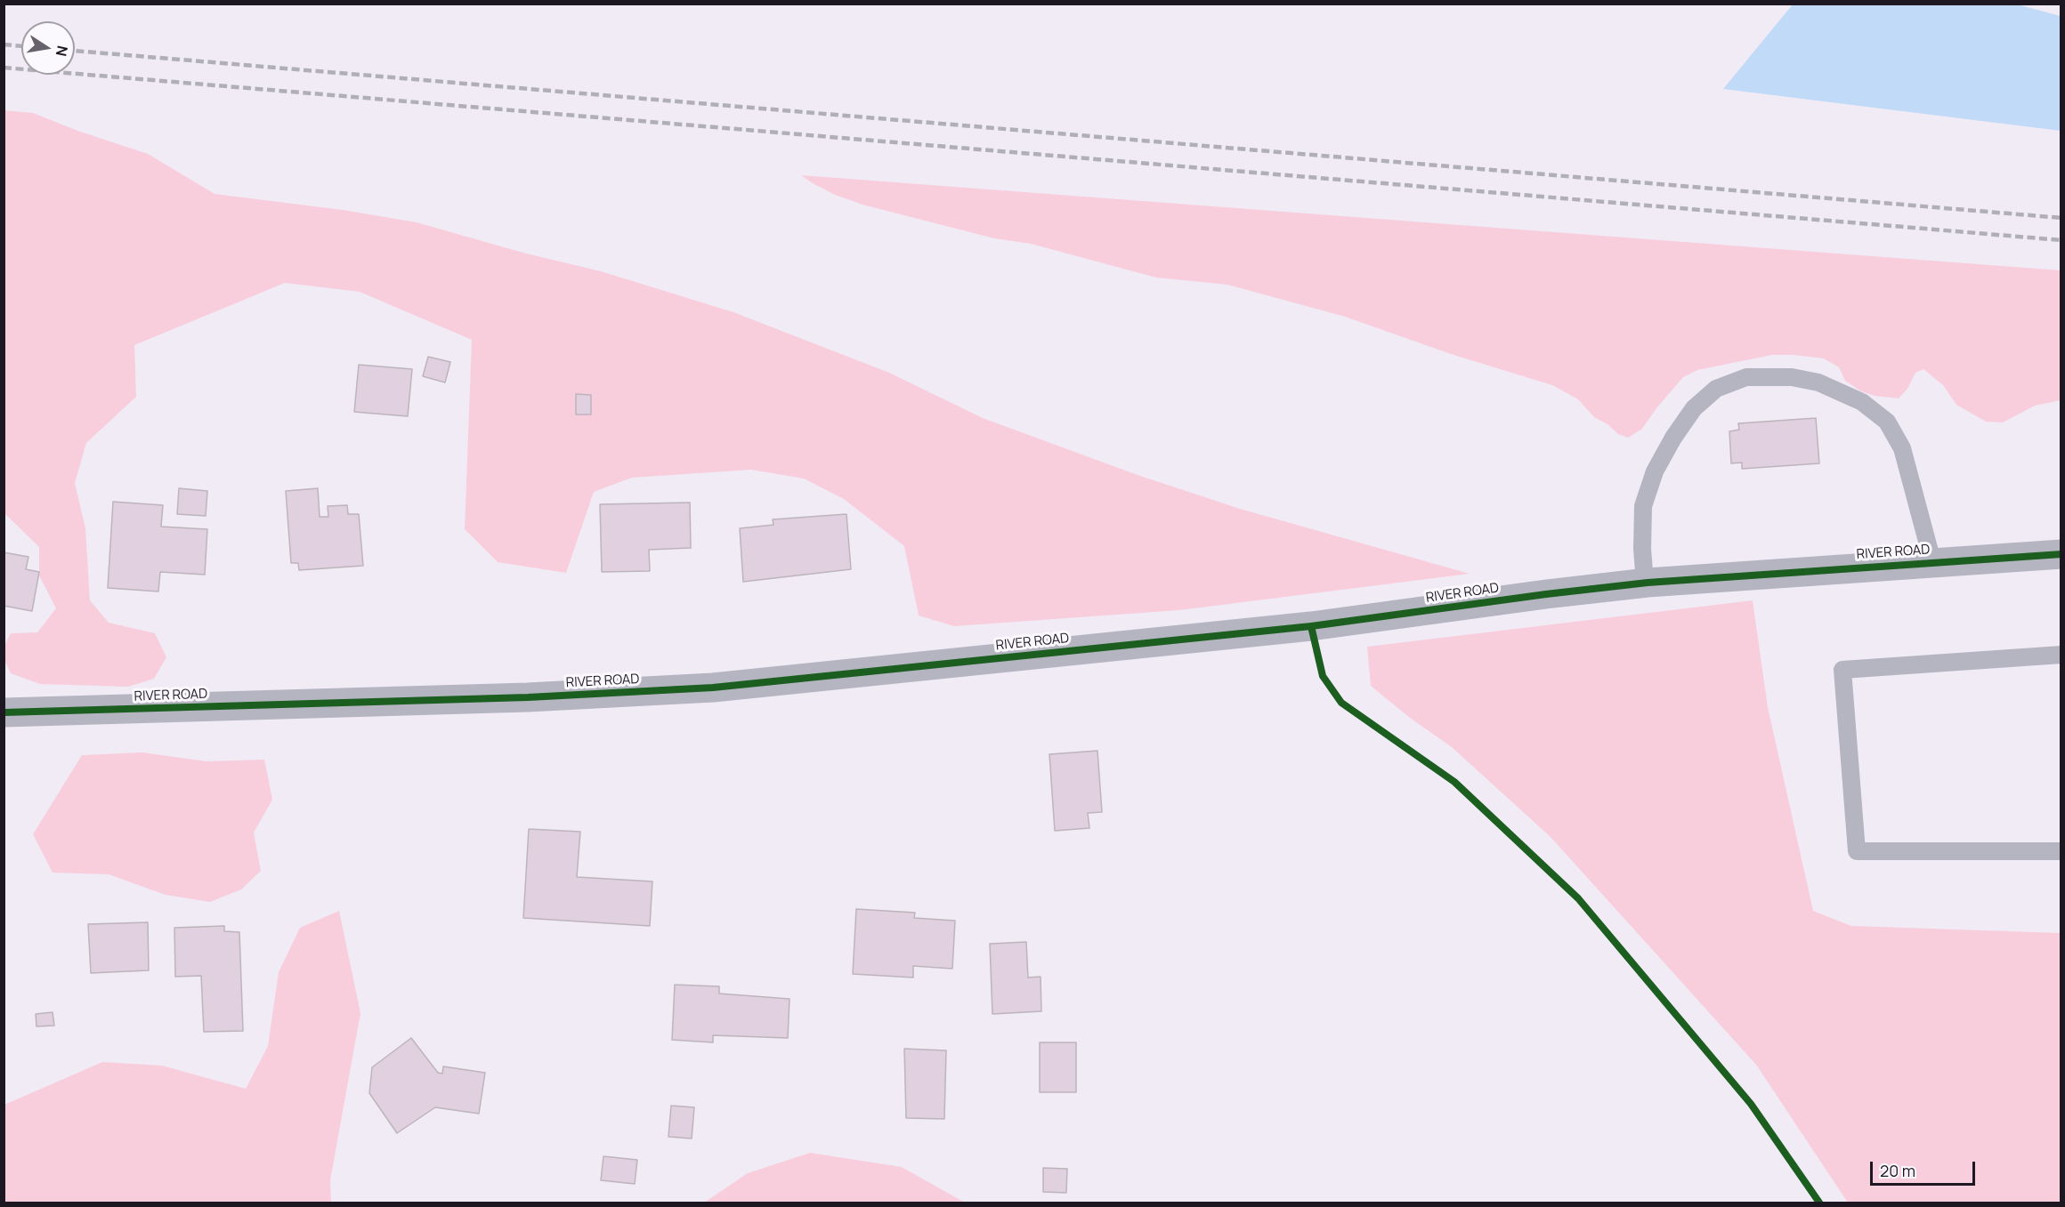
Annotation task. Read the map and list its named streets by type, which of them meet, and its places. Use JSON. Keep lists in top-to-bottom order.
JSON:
{
  "streets": {
    "street": ["RIVER ROAD"]
  },
  "scale_bar": "20 m",
  "north": "right"
}
